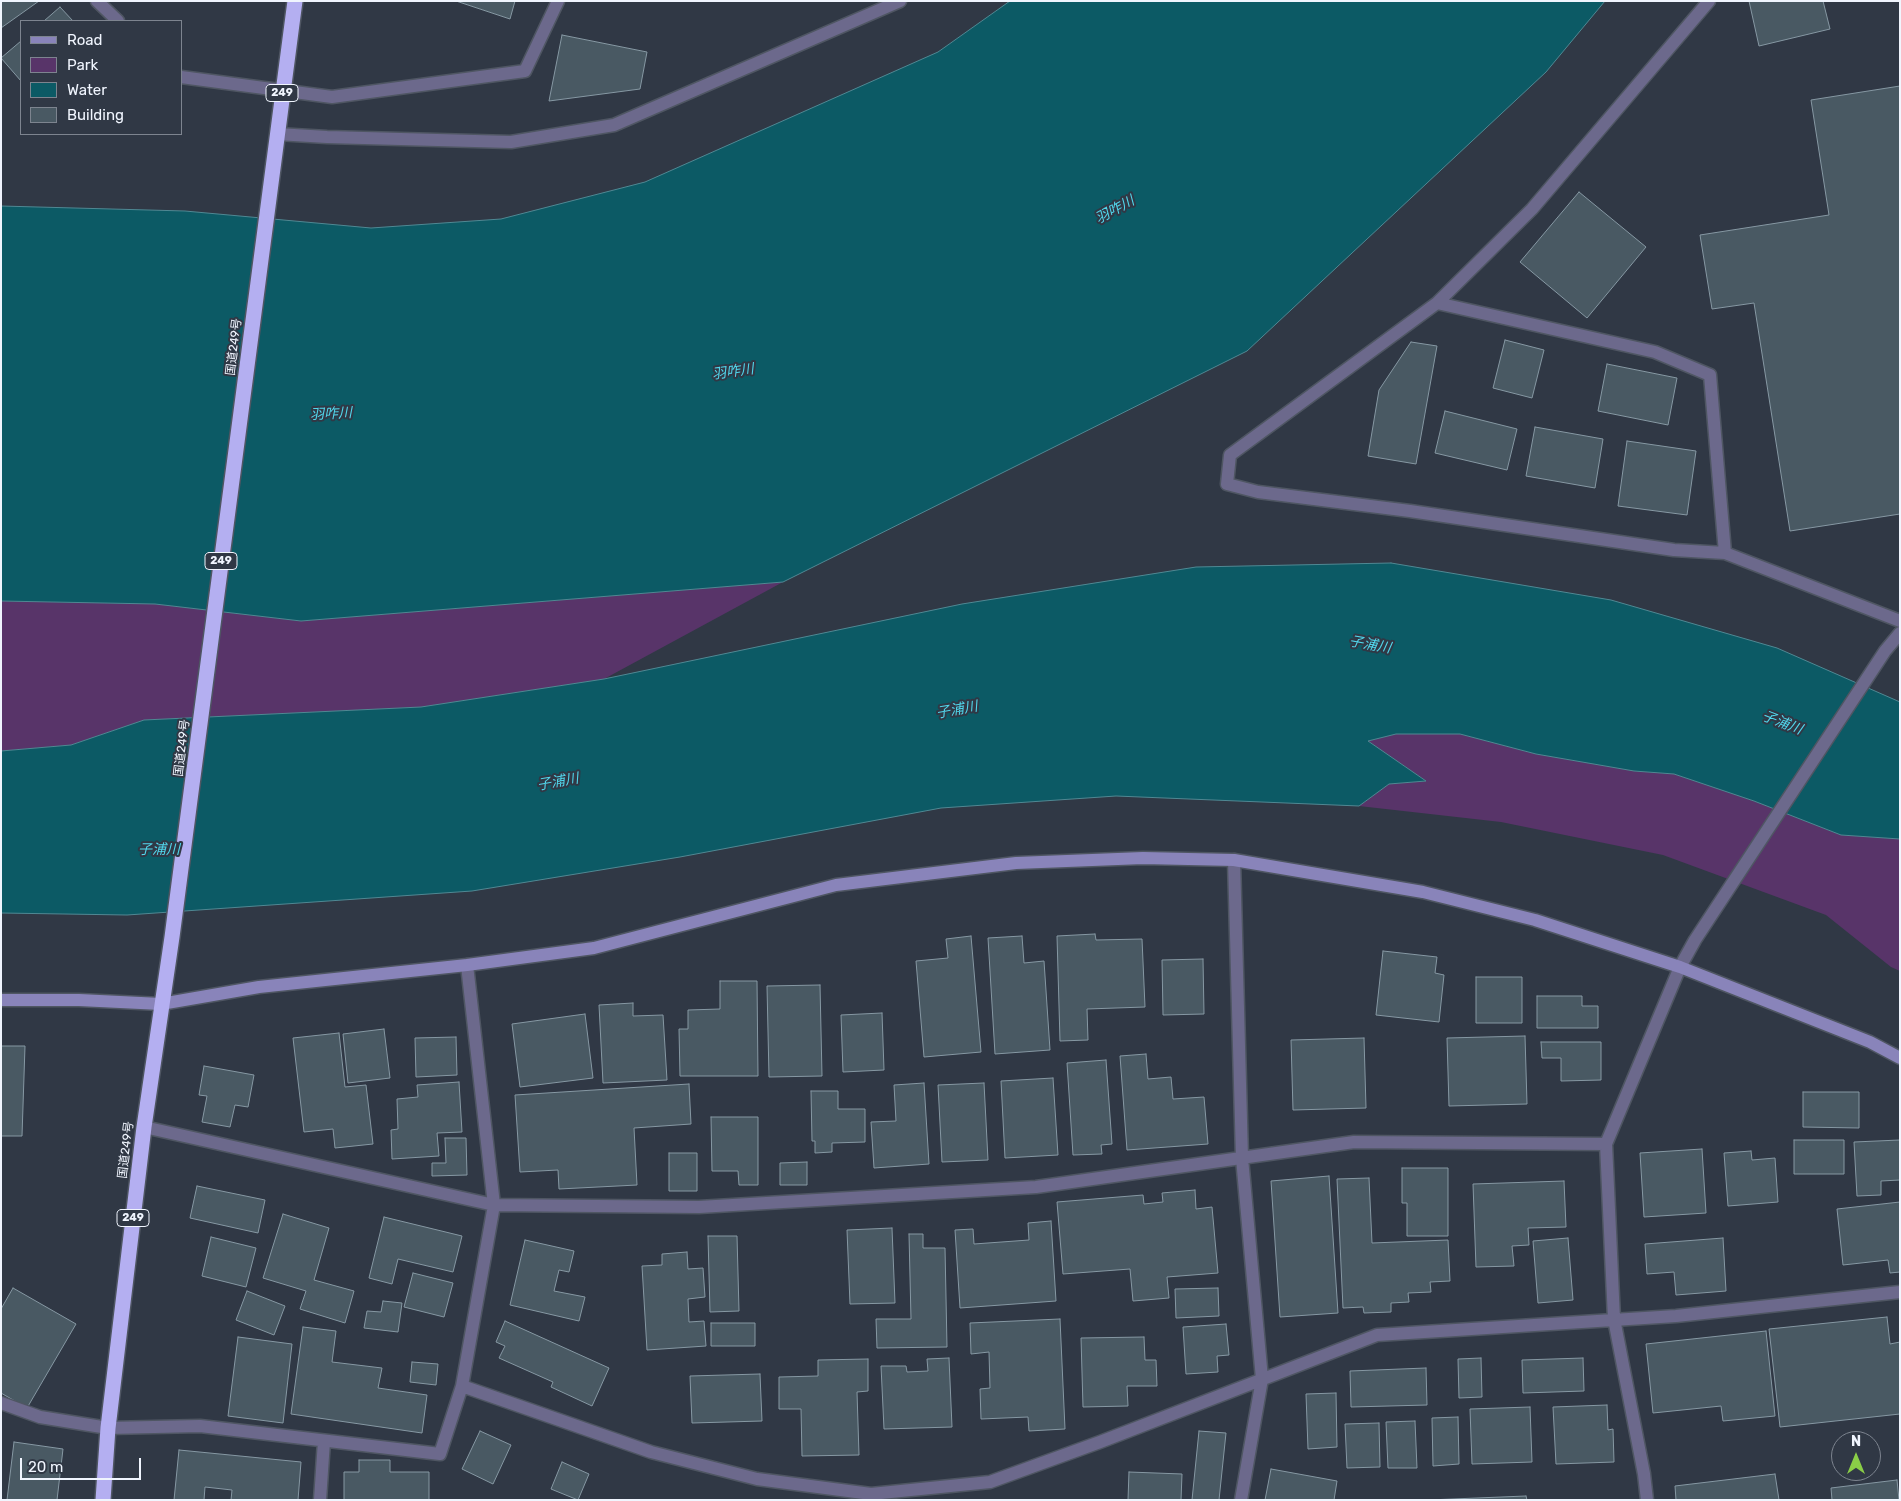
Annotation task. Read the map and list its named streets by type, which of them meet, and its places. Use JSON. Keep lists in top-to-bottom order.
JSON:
{
  "streets": {
    "highway": ["249", "国道249号"]
  },
  "water": ["羽咋川", "子浦川"],
  "legend": [
    "Road",
    "Park",
    "Water",
    "Building"
  ],
  "scale_bar": "20 m",
  "north": "top"
}
